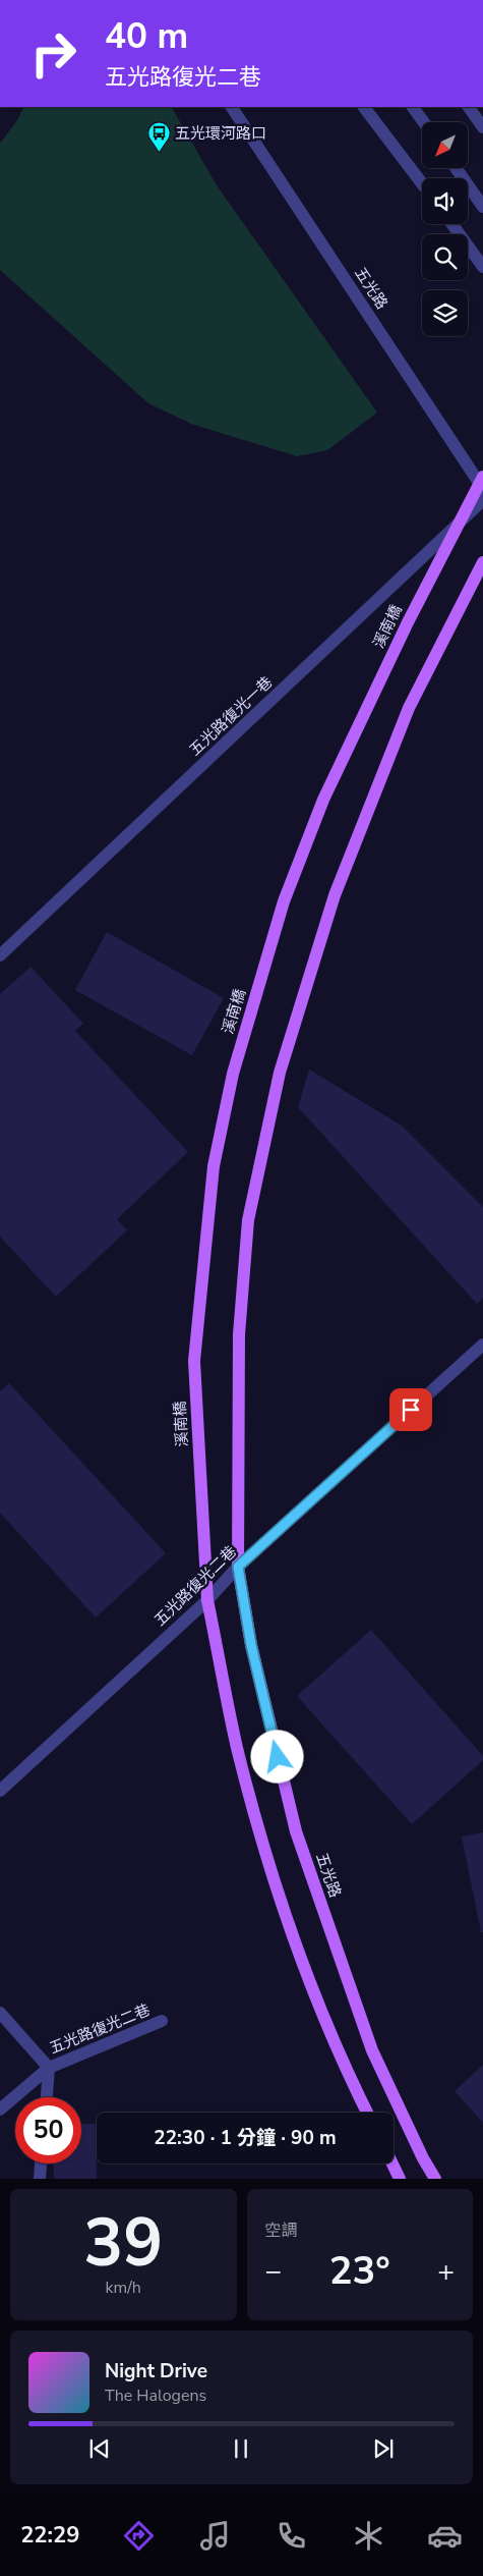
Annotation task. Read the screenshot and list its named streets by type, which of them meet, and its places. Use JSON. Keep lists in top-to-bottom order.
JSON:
{
  "streets": {
    "main road": ["五光路", "溪南橋"],
    "street": ["五光路復光一巷", "五光路復光二巷"]
  },
  "crossings": [
    ["五光路", "五光路復光二巷"],
    ["溪南橋", "五光路復光二巷"]
  ],
  "places": {
    "bus stop": ["五光環河路口"]
  },
  "north": "bottom left",
  "page": {
    "turn": ["40 m", "五光路復光二巷"],
    "limit": "50",
    "trip": "22:30 · 1 分鐘 · 90 m",
    "tile": [
      ["39", "km/h"],
      "空調"
    ],
    "heat": ["−", "23°", "+"],
    "song": ["Night Drive", "The Halogens"],
    "tabs": "22:29"
  }
}
